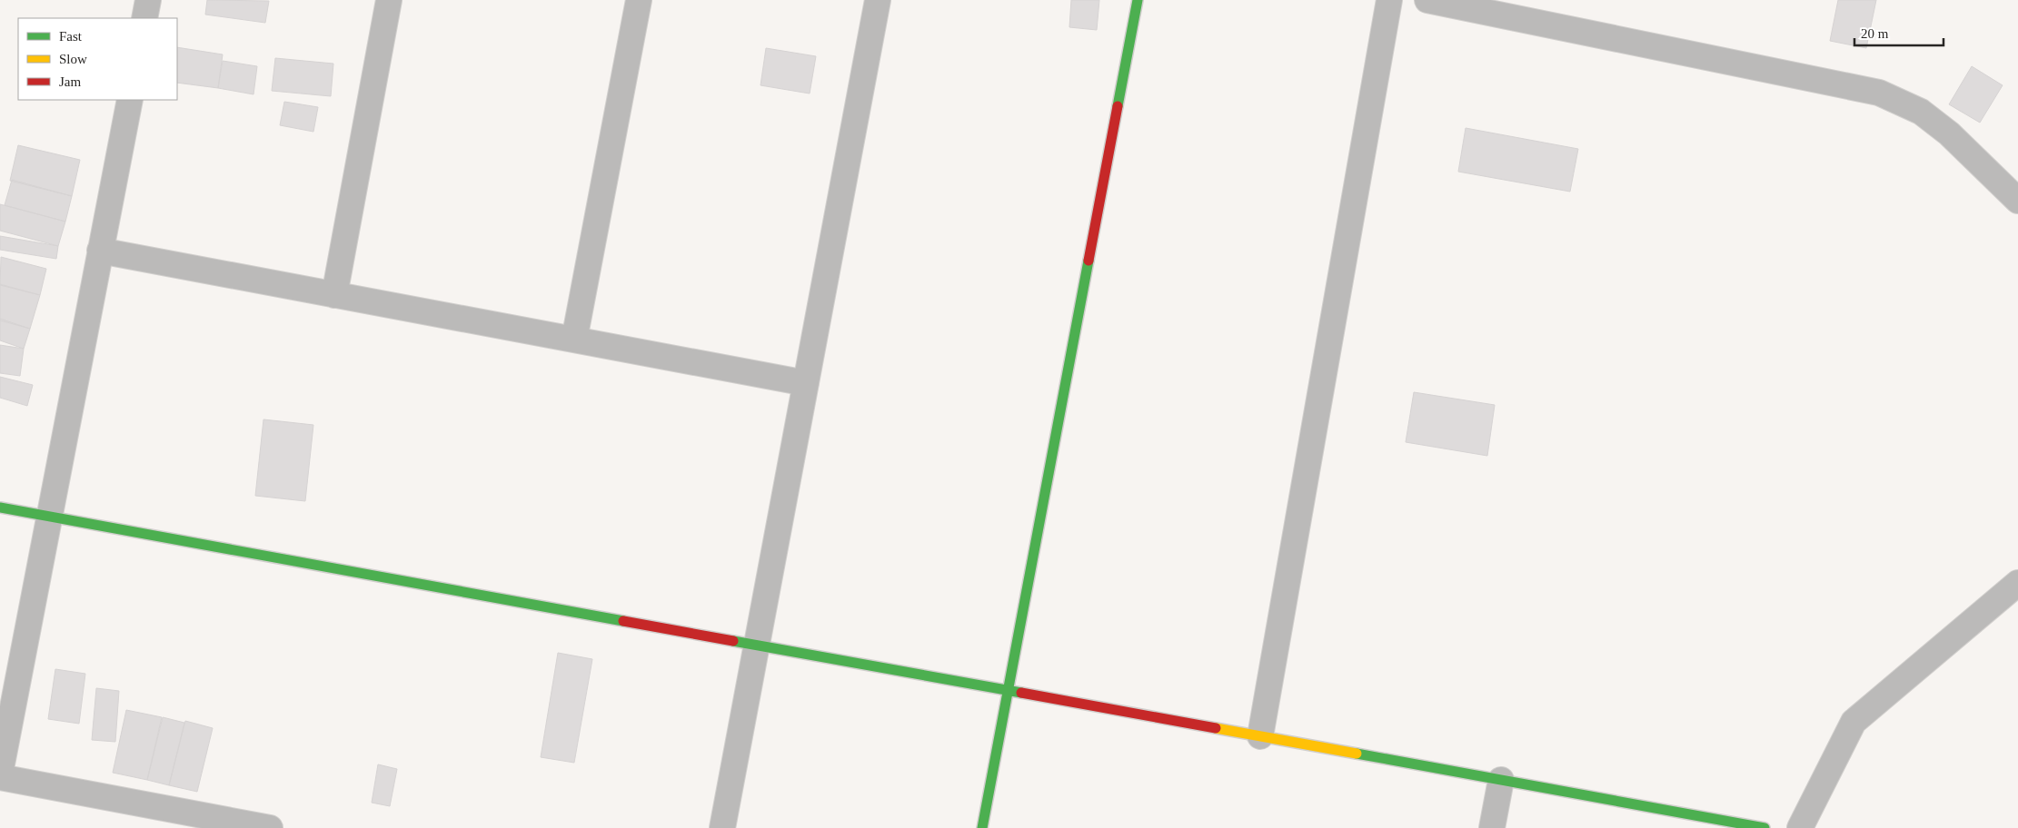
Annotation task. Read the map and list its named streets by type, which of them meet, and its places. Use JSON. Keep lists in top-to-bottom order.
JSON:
{
  "legend": ["Fast", "Slow", "Jam"],
  "scale_bar": "20 m"
}
